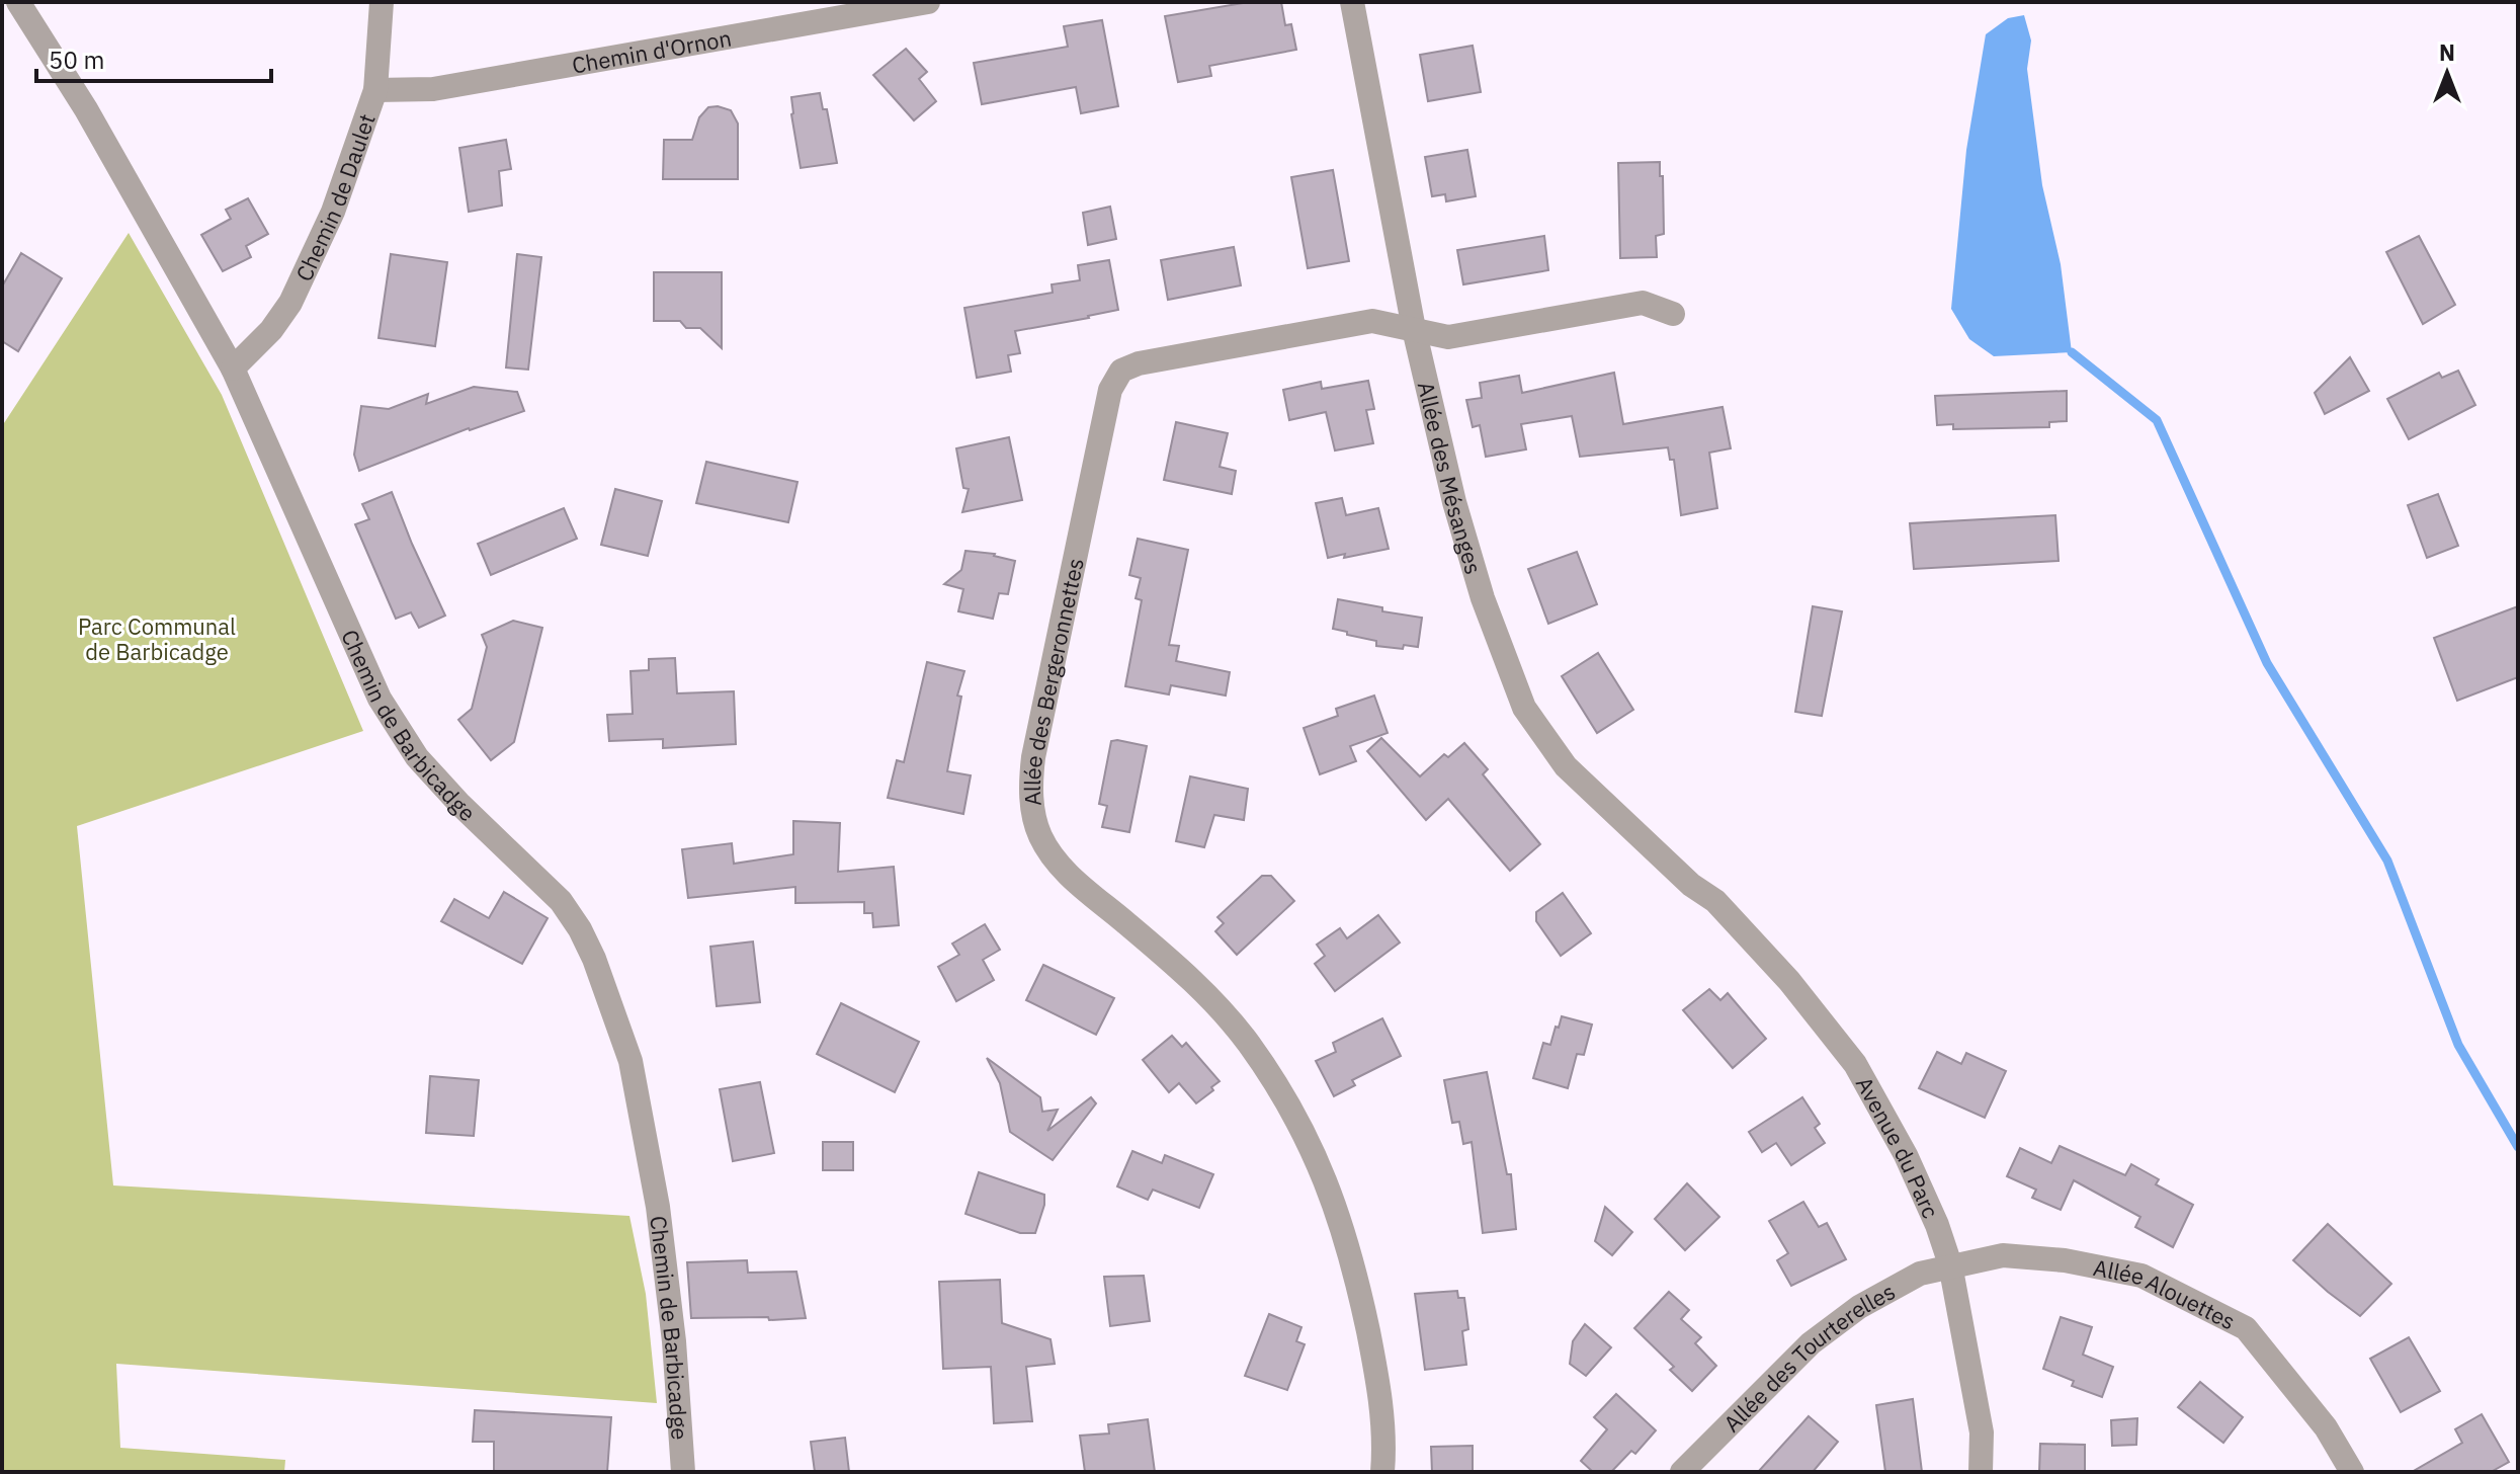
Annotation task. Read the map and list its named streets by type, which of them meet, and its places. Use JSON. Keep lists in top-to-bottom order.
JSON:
{
  "streets": {
    "street": [
      "Chemin d'Ornon",
      "Chemin de Daulet",
      "Allée des Mésanges",
      "Allée des Bergeronnettes",
      "Chemin de Barbicadge",
      "Avenue du Parc",
      "Allée Alouettes",
      "Allée des Tourterelles"
    ]
  },
  "crossings": [
    ["Chemin d'Ornon", "Chemin de Daulet"],
    ["Chemin de Daulet", "Chemin de Barbicadge"],
    ["Allée des Mésanges", "Allée des Bergeronnettes"],
    ["Allée des Mésanges", "Avenue du Parc"],
    ["Avenue du Parc", "Allée Alouettes"],
    ["Avenue du Parc", "Allée des Tourterelles"],
    ["Allée Alouettes", "Allée des Tourterelles"]
  ],
  "parks": ["Parc Communal de Barbicadge"],
  "scale_bar": "50 m",
  "north": "top"
}
